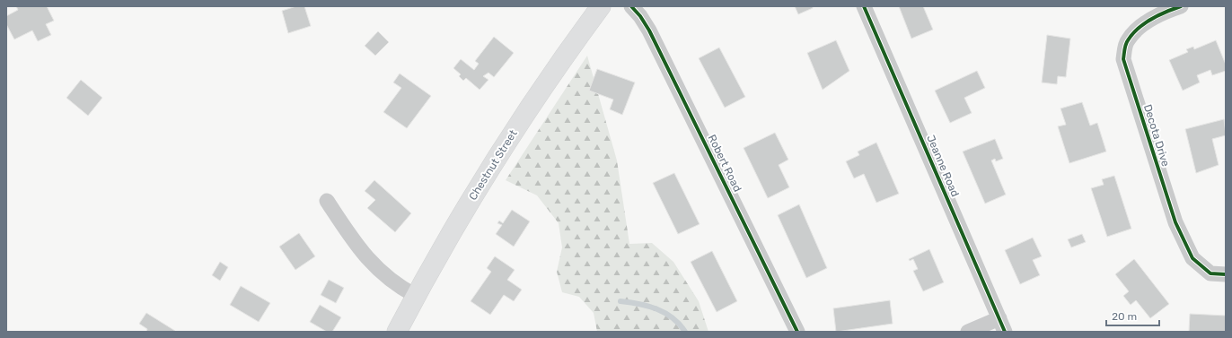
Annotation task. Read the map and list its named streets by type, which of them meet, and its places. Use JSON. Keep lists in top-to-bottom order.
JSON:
{
  "streets": {
    "main road": ["Chestnut Street"],
    "street": ["Decota Drive", "Robert Road", "Jeanne Road"]
  },
  "scale_bar": "20 m"
}
